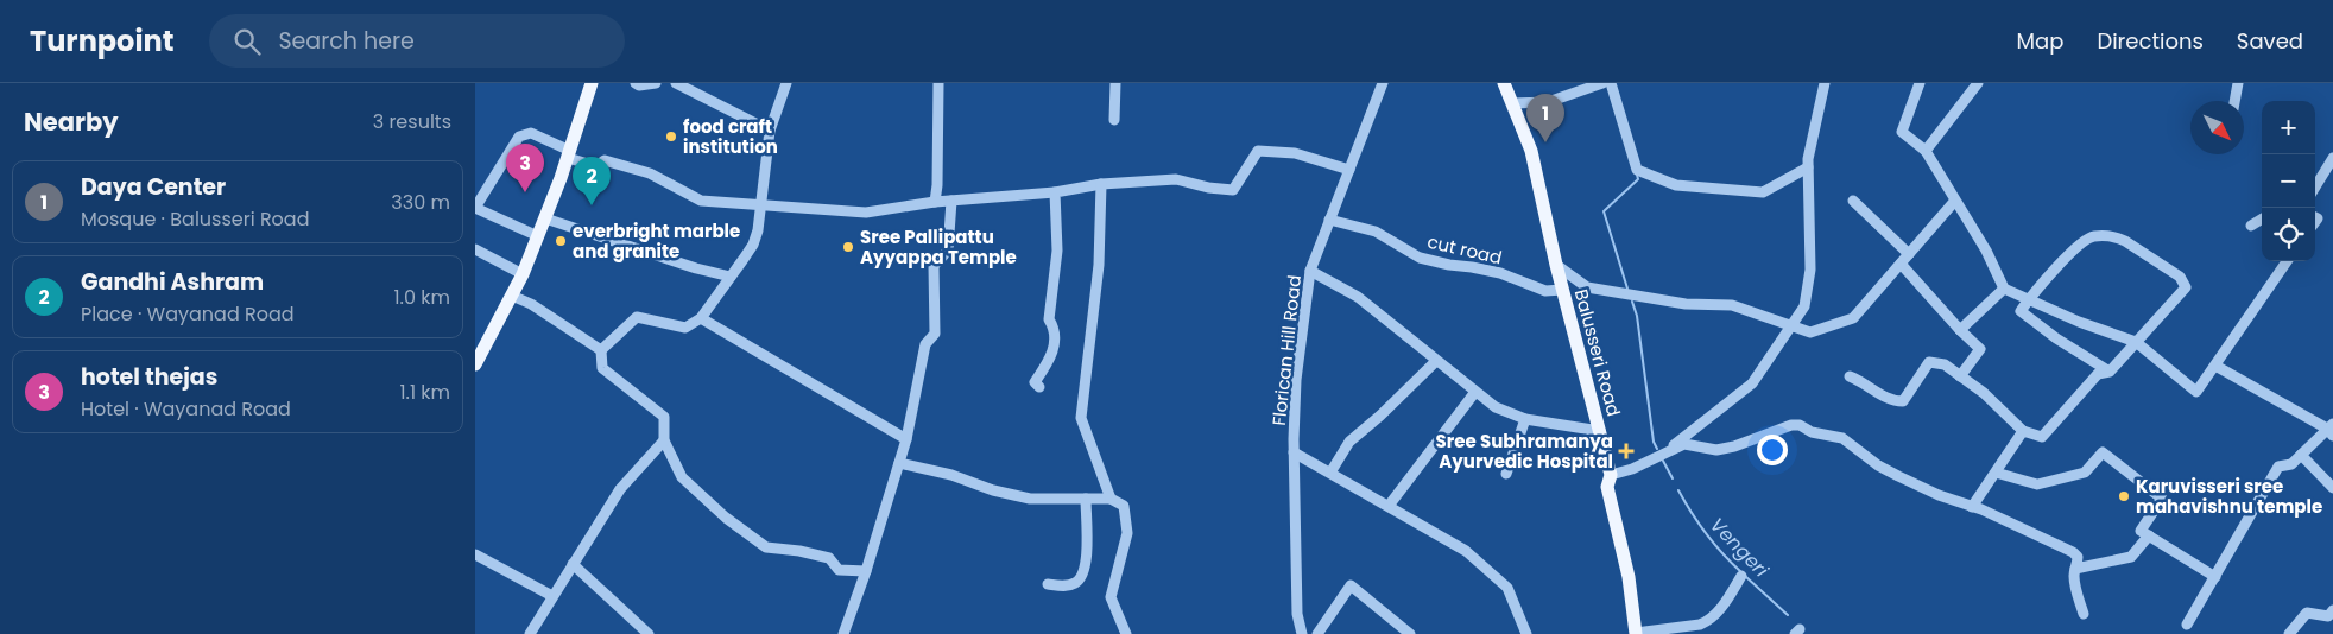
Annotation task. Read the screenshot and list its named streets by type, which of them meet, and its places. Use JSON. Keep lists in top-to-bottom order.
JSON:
{
  "streets": {
    "main road": ["Balusseri Road"],
    "street": ["cut road", "Florican Hill Road"]
  },
  "crossings": [
    ["cut road", "Florican Hill Road"],
    ["cut road", "Balusseri Road"]
  ],
  "water": ["Vengeri"],
  "places": {
    "other": [
      "food craft institution",
      "everbright marble and granite",
      "Sree Pallipattu Ayyappa Temple",
      "Karuvisseri sree mahavishnu temple"
    ],
    "health": ["Sree Subhramanya Ayurvedic Hospital"]
  },
  "north": "bottom right",
  "page": {
    "header": "Turnpoint",
    "search": "Search here",
    "nav": ["Map", "Directions", "Saved"],
    "heading": ["Nearby", "3 results"],
    "pins": ["1", "3", "2"],
    "map_buttons": ["+", "−"],
    "list": [
      {
        "mark": "1",
        "name": "Daya Center",
        "note": "Mosque · Balusseri Road",
        "value": "330 m"
      },
      {
        "mark": "2",
        "name": "Gandhi Ashram",
        "note": "Place · Wayanad Road",
        "value": "1.0 km"
      },
      {
        "mark": "3",
        "name": "hotel thejas",
        "note": "Hotel · Wayanad Road",
        "value": "1.1 km"
      }
    ]
  }
}
